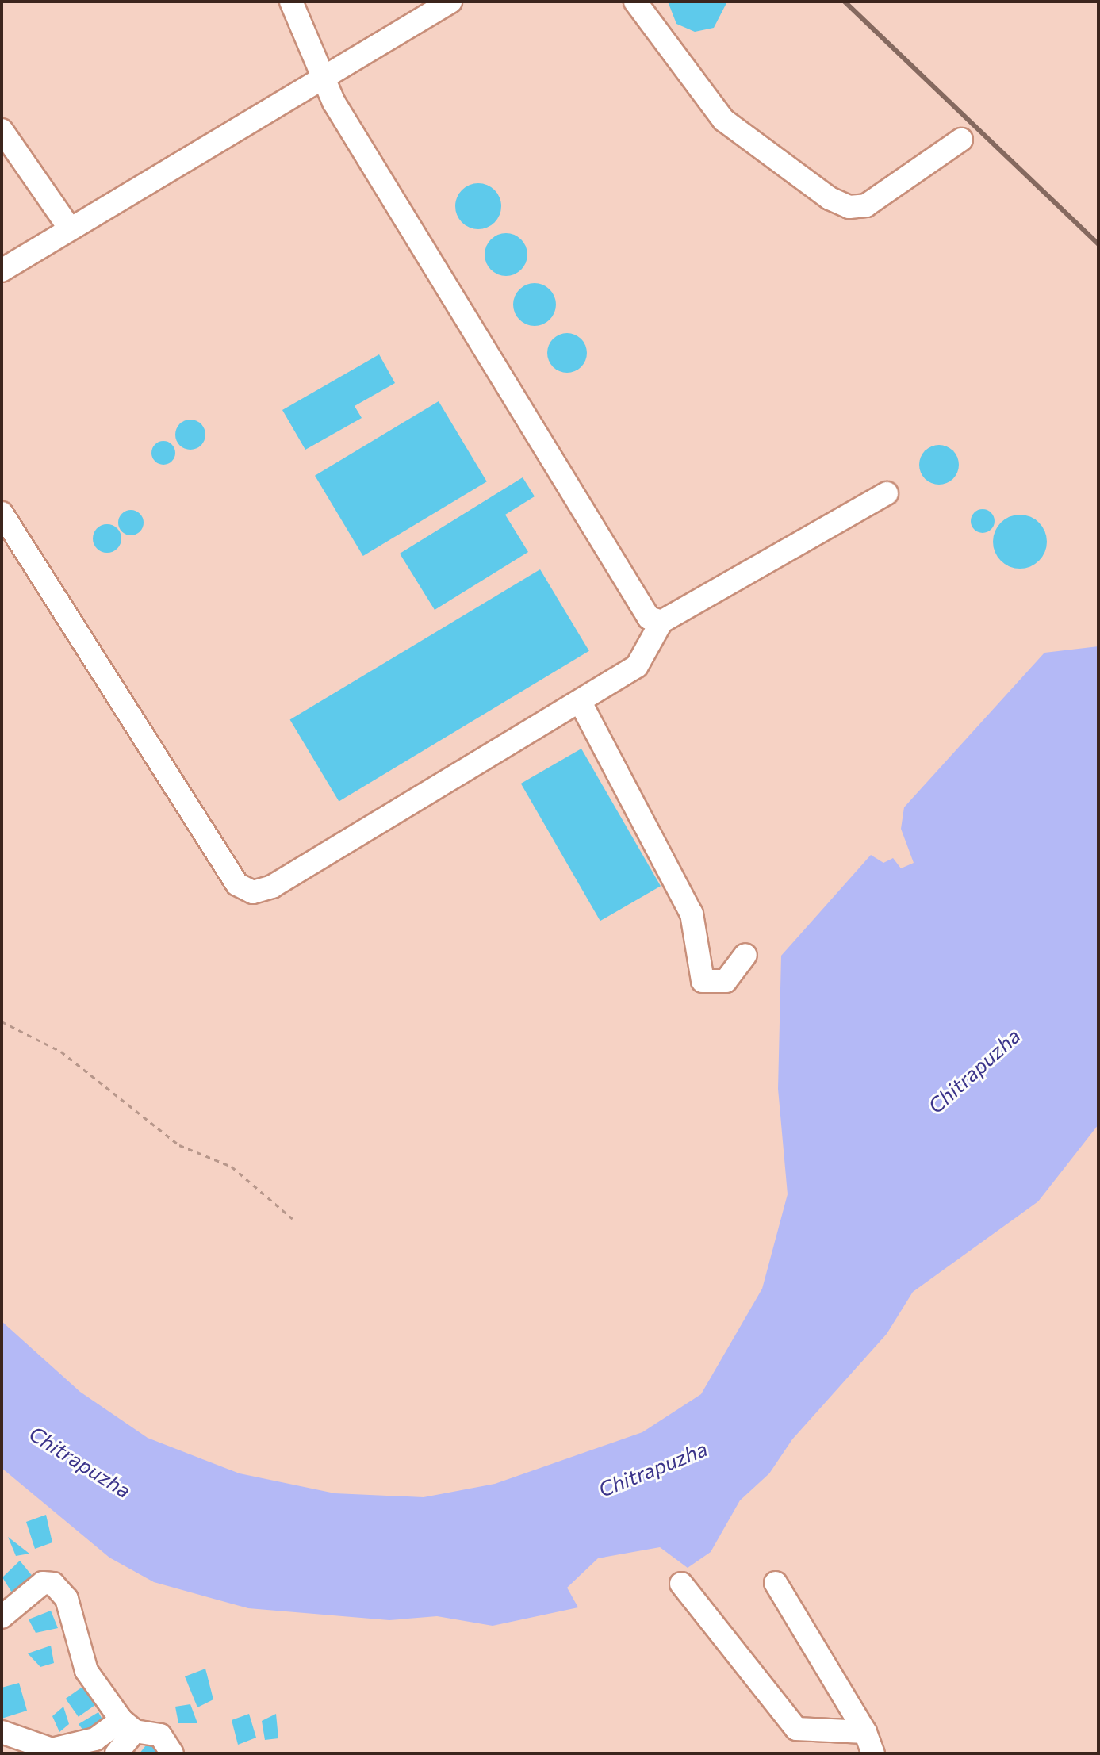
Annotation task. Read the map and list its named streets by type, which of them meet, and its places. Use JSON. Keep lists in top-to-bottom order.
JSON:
{
  "water": ["Chitrapuzha"]
}
